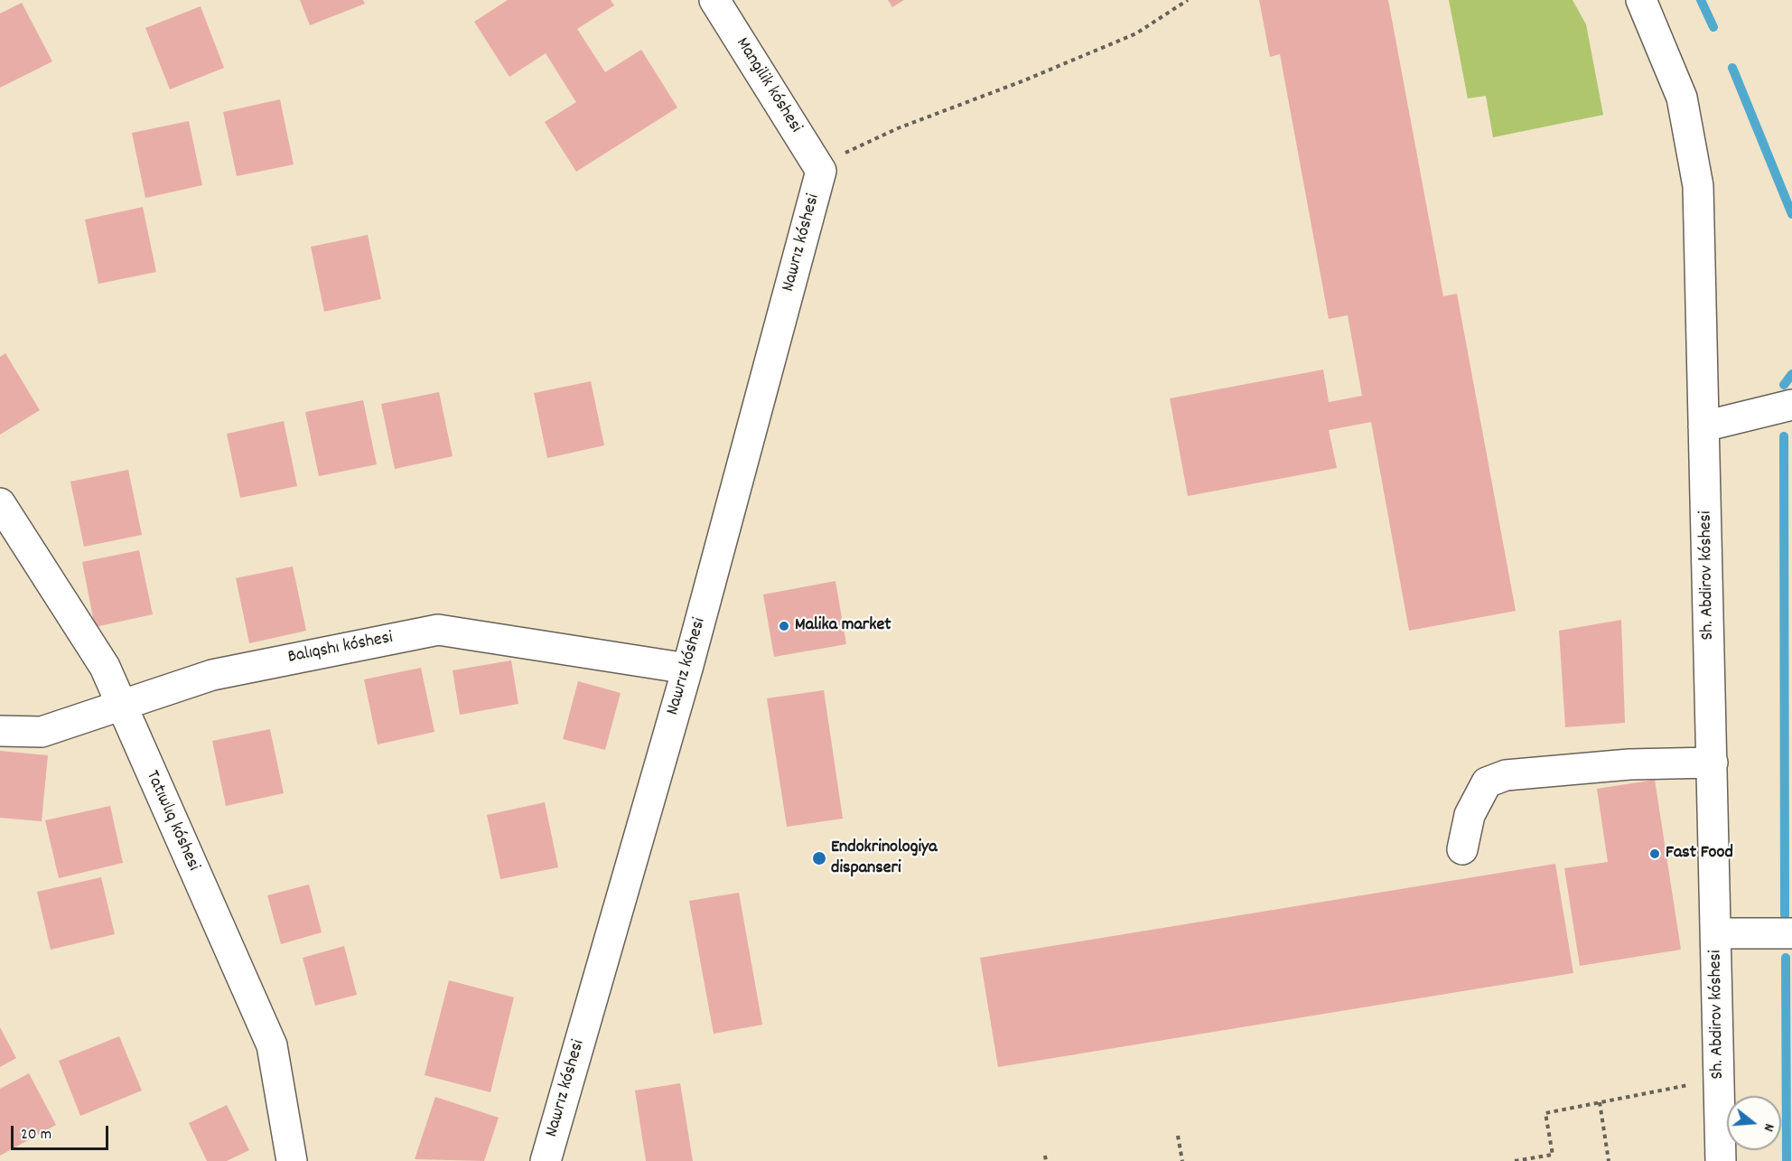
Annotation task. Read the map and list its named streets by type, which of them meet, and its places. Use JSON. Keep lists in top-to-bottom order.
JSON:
{
  "streets": {
    "street": [
      "Mangilik kóshesi",
      "Nawrız kóshesi",
      "Sh. Abdirov kóshesi",
      "Balıqshı kóshesi",
      "Tatıwlıq kóshesi"
    ]
  },
  "crossings": [
    ["Mangilik kóshesi", "Nawrız kóshesi"],
    ["Nawrız kóshesi", "Balıqshı kóshesi"],
    ["Balıqshı kóshesi", "Tatıwlıq kóshesi"]
  ],
  "places": ["Malika market", "Fast Food", "Endokrinologiya dispanseri"],
  "scale_bar": "20 m",
  "north": "right"
}
